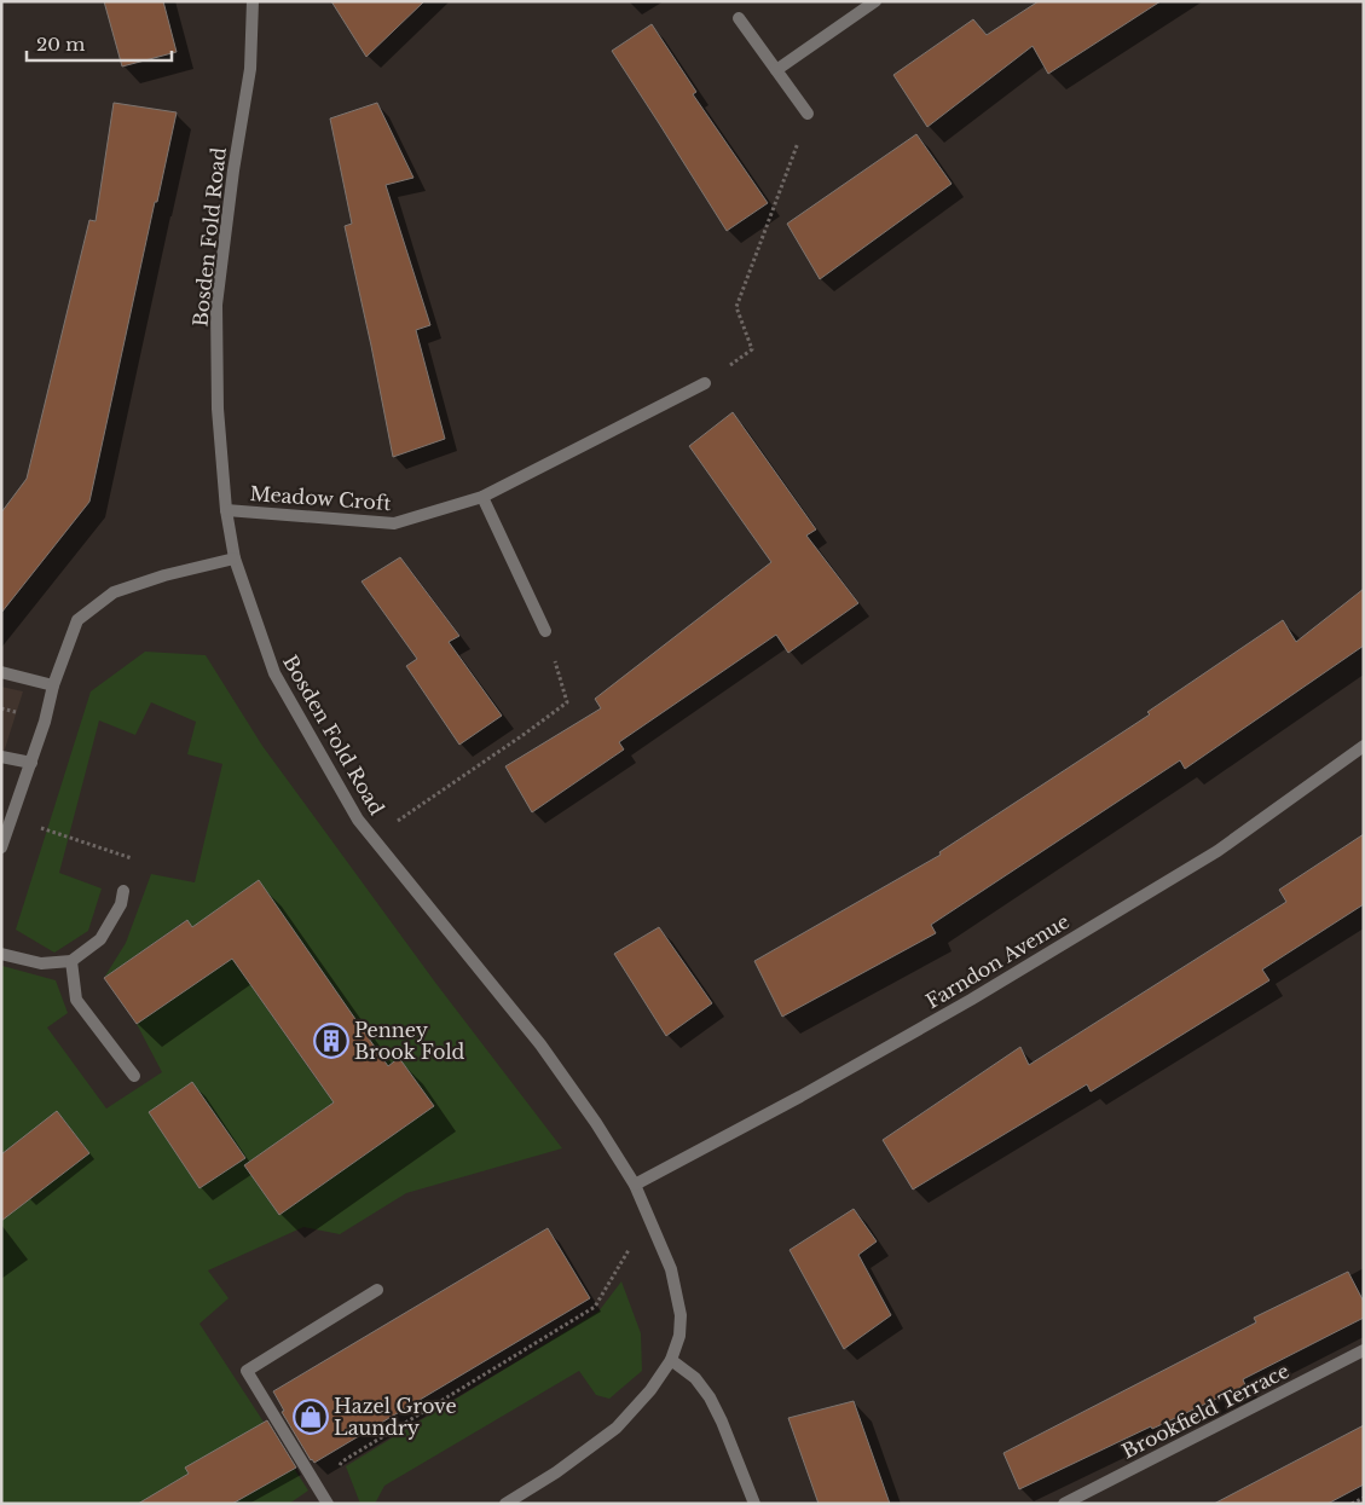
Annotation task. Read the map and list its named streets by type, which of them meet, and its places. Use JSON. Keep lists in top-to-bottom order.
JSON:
{
  "streets": {
    "street": [
      "Bosden Fold Road",
      "Meadow Croft",
      "Farndon Avenue",
      "Brookfield Terrace"
    ]
  },
  "crossings": [
    ["Bosden Fold Road", "Meadow Croft"],
    ["Bosden Fold Road", "Farndon Avenue"]
  ],
  "places": {
    "building": ["Penney Brook Fold"],
    "shop": ["Hazel Grove Laundry"]
  },
  "scale_bar": "20 m"
}
